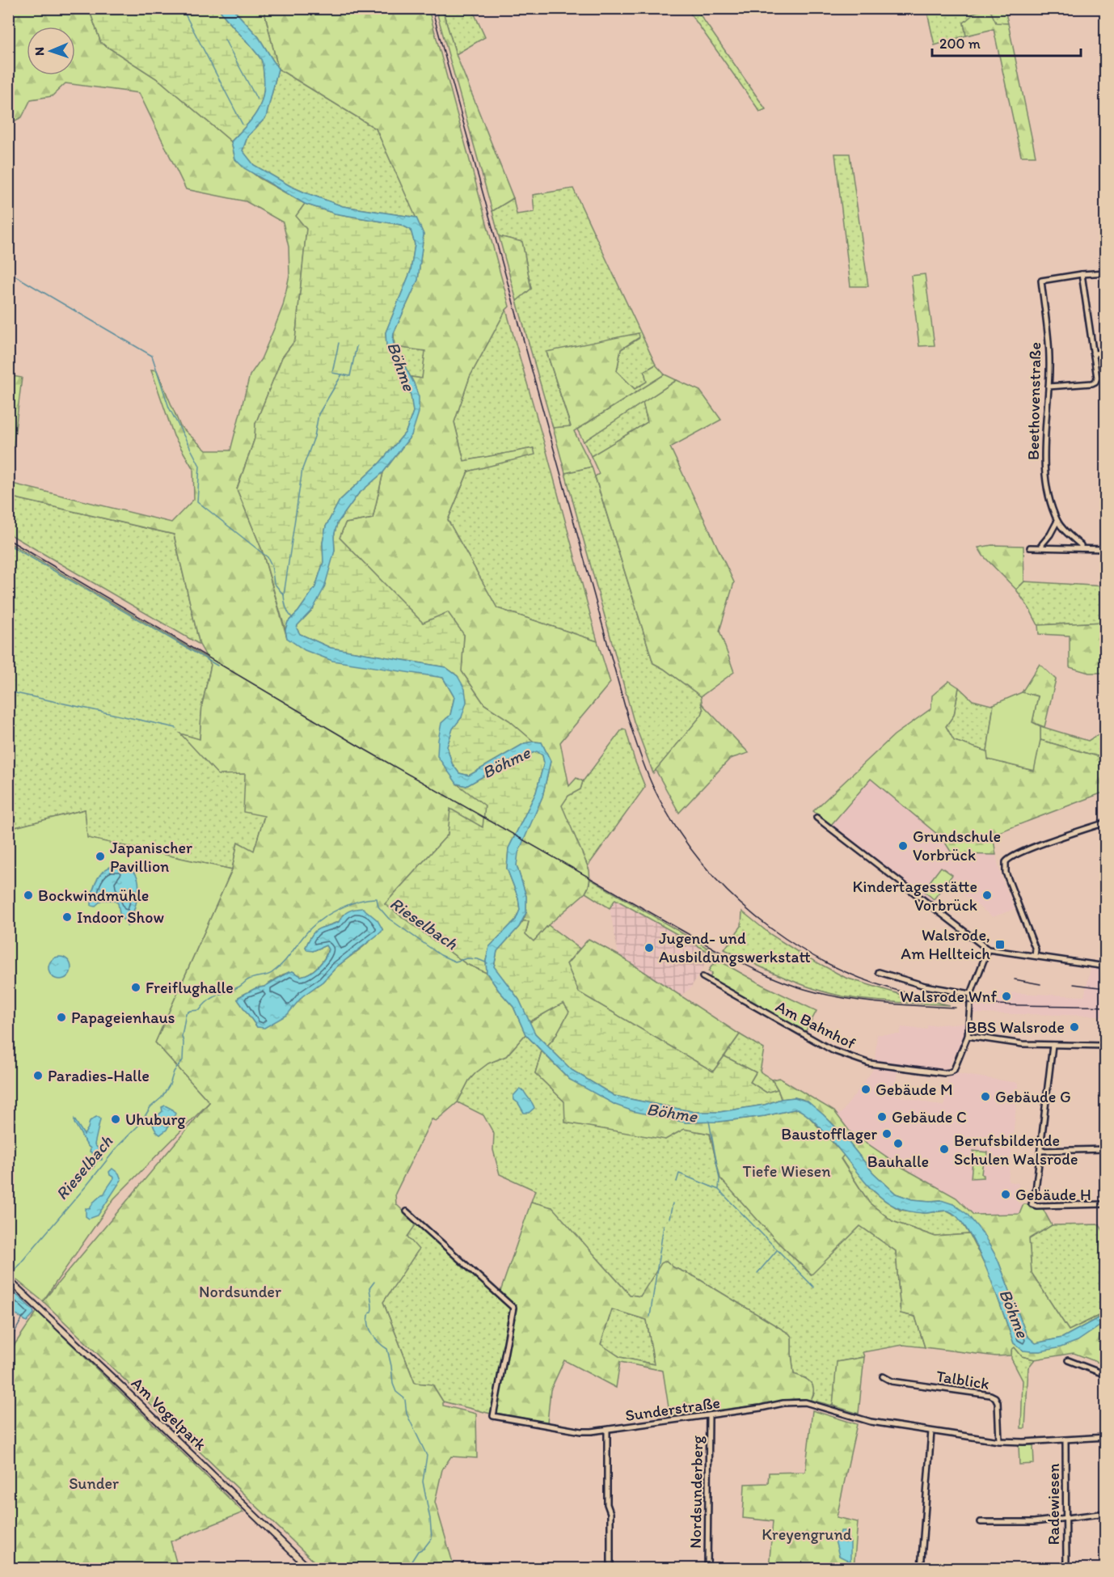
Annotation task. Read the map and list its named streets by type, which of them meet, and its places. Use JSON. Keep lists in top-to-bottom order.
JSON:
{
  "streets": {
    "street": [
      "Beethovenstraße",
      "Am Bahnhof",
      "Talblick",
      "Sunderstraße",
      "Am Vogelpark",
      "Nordsunderberg",
      "Radewiesen"
    ]
  },
  "crossings": [
    ["Talblick", "Sunderstraße"],
    ["Sunderstraße", "Nordsunderberg"],
    ["Sunderstraße", "Radewiesen"]
  ],
  "water": ["Böhme", "Rieselbach"],
  "parks": [
    "Tiefe Wiesen",
    "Nordsunder",
    "Sunder",
    "Kreyengrund"
  ],
  "places": {
    "other": [
      "Grundschule Vorbrück",
      "Japanischer Pavillion",
      "Bockwindmühle",
      "Kindertagesstätte Vorbrück",
      "Indoor Show",
      "Jugend- und Ausbildungswerkstatt",
      "Freiflughalle",
      "Walsrode Wnf",
      "Papageienhaus",
      "BBS Walsrode",
      "Paradies-Halle",
      "Gebäude M",
      "Gebäude G",
      "Gebäude C",
      "Uhuburg",
      "Baustofflager",
      "Bauhalle",
      "Berufsbildende Schulen Walsrode",
      "Gebäude H"
    ],
    "transit": ["Walsrode, Am Hellteich"]
  },
  "scale_bar": "200 m",
  "north": "left"
}
